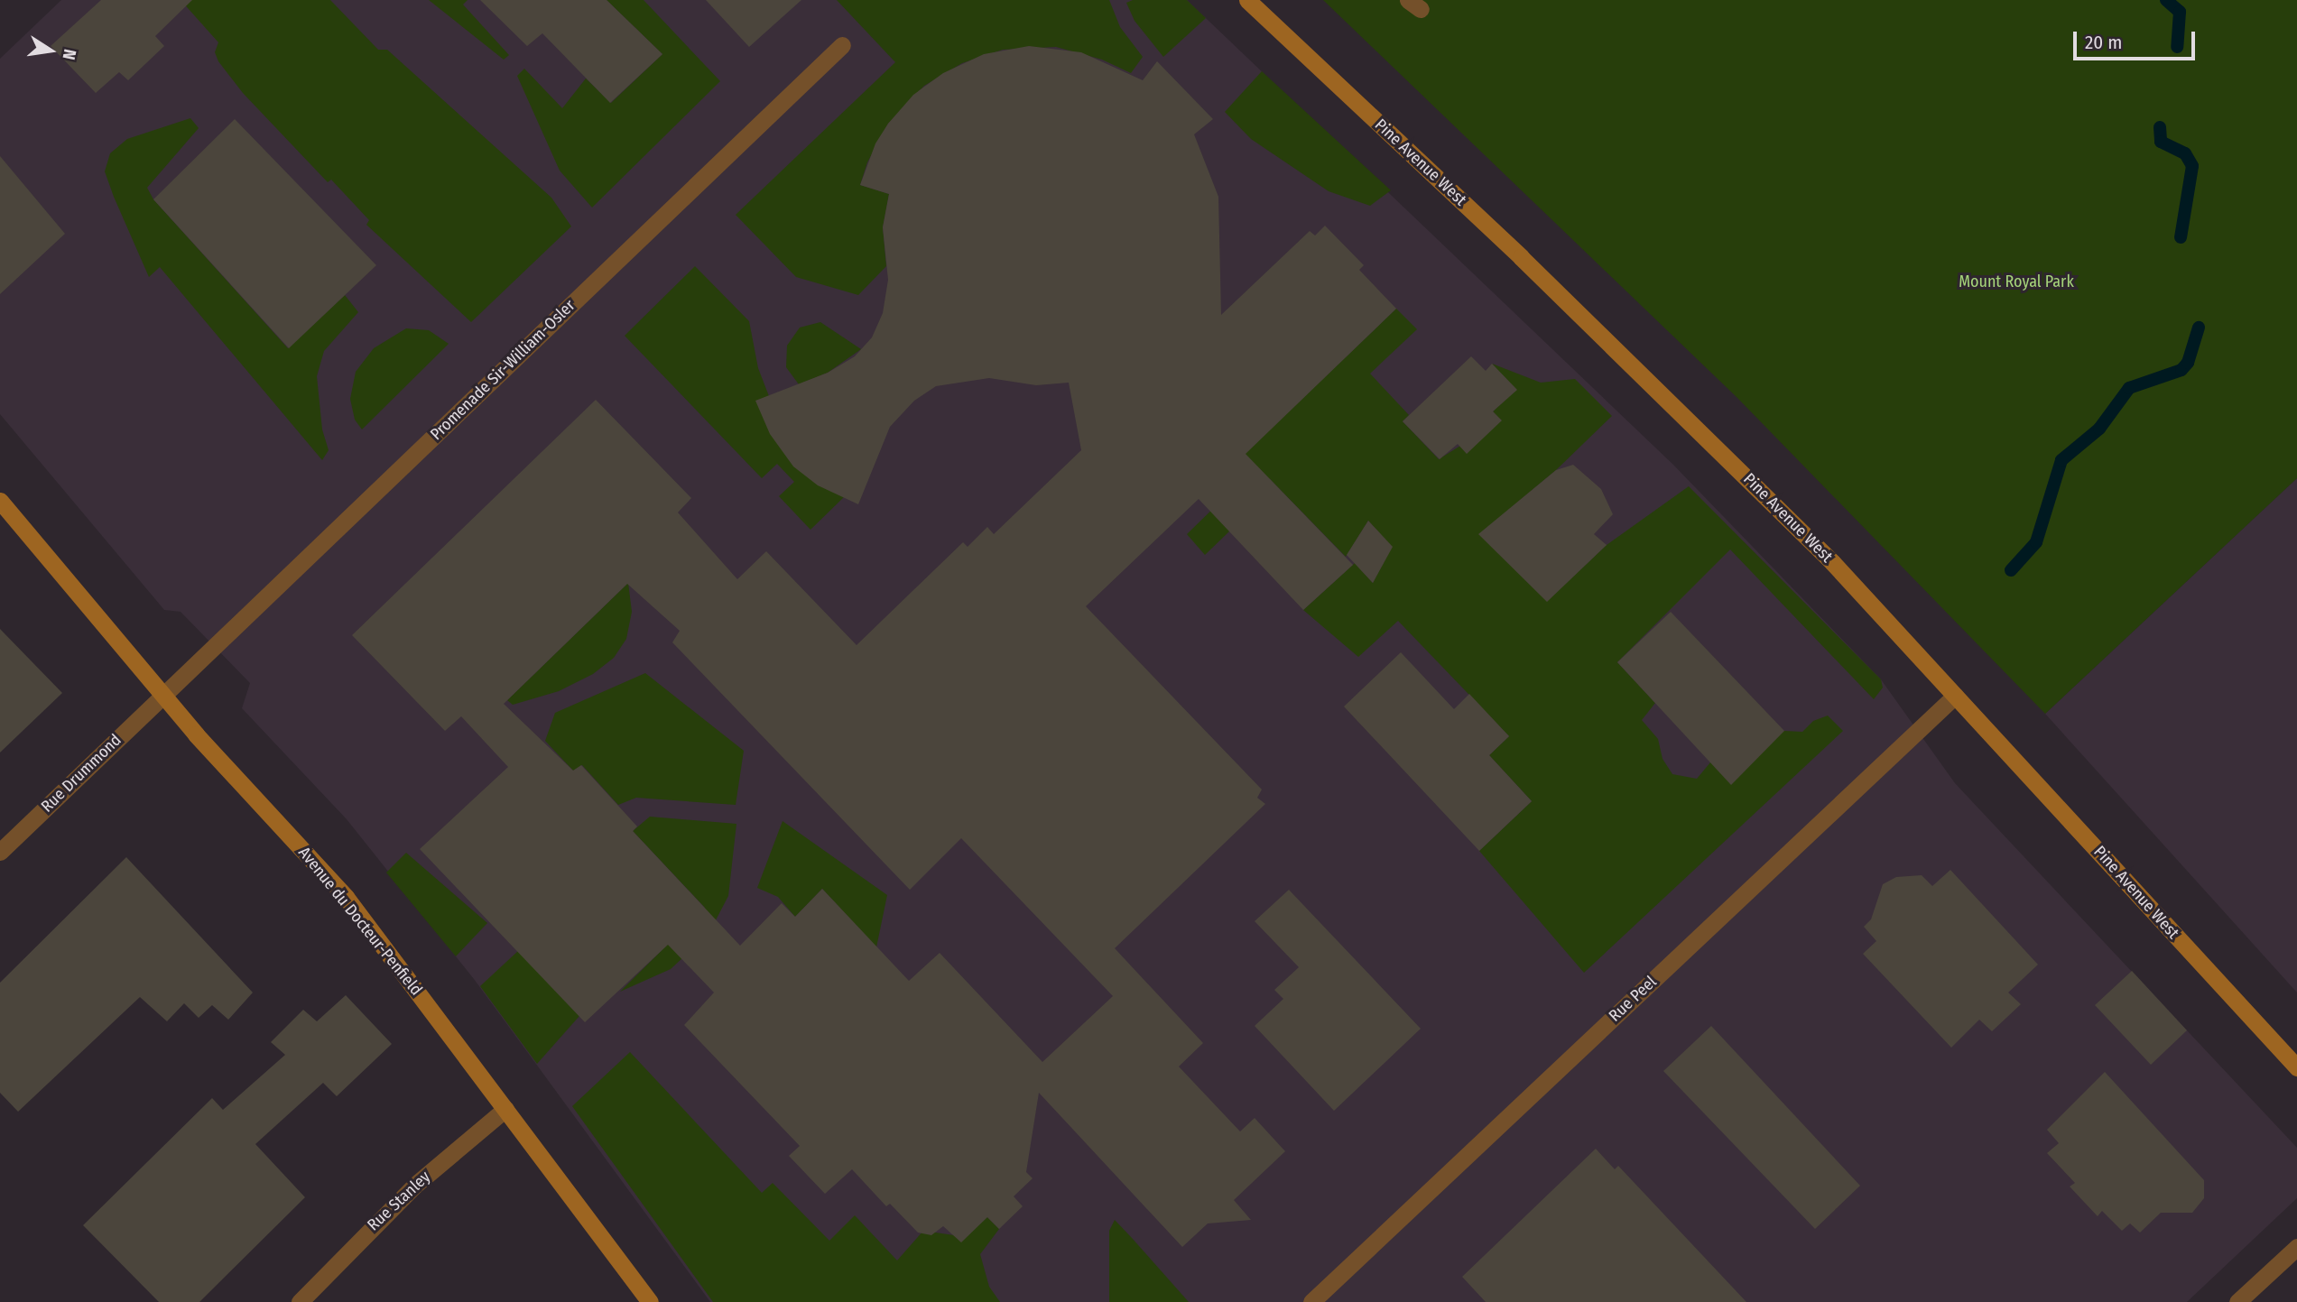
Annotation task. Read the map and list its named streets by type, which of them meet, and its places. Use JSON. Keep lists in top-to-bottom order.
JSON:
{
  "streets": {
    "main road": ["Pine Avenue West", "Avenue du Docteur-Penfield"],
    "street": [
      "Promenade Sir-William-Osler",
      "Rue Drummond",
      "Rue Peel",
      "Rue Stanley"
    ]
  },
  "crossings": [
    ["Pine Avenue West", "Rue Peel"],
    ["Promenade Sir-William-Osler", "Rue Drummond"],
    ["Promenade Sir-William-Osler", "Avenue du Docteur-Penfield"],
    ["Rue Drummond", "Avenue du Docteur-Penfield"],
    ["Avenue du Docteur-Penfield", "Rue Stanley"]
  ],
  "parks": ["Mount Royal Park"],
  "scale_bar": "20 m",
  "north": "right"
}
